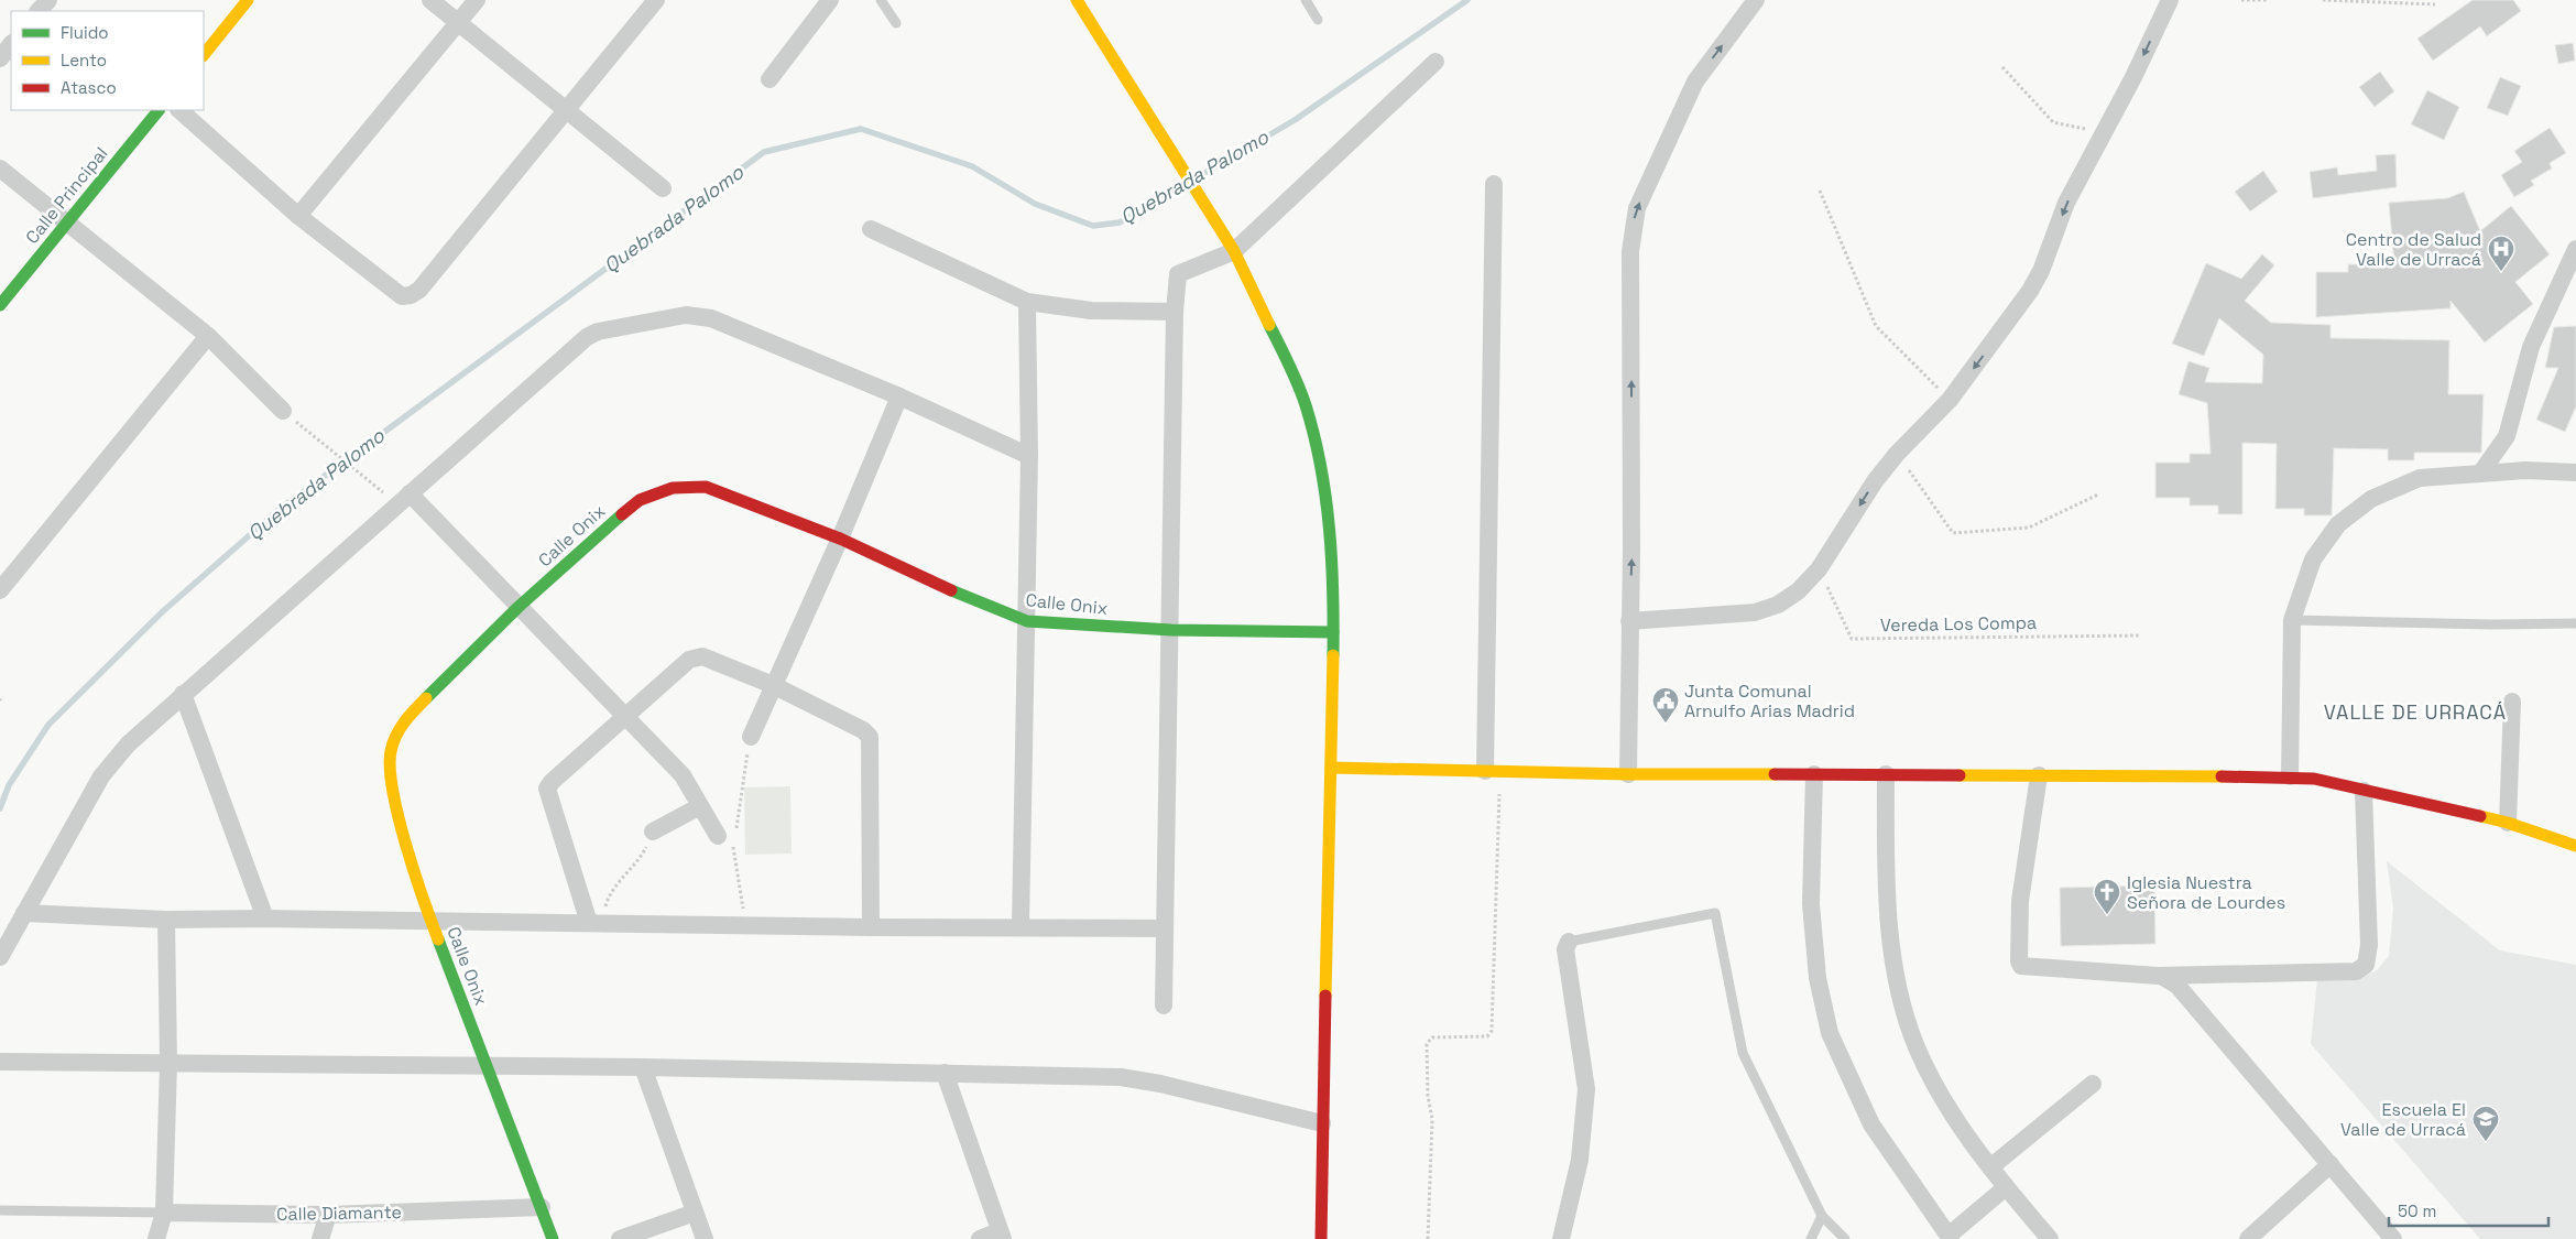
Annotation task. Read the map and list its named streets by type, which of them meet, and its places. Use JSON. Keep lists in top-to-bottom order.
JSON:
{
  "streets": {
    "street": ["Calle Principal", "Calle Onix", "Calle Diamante"],
    "path": ["Vereda Los Compa"]
  },
  "crossings": [
    ["Calle Onix", "Calle Diamante"]
  ],
  "districts": ["VALLE DE URRACÁ"],
  "water": ["Quebrada Palomo"],
  "places": {
    "hospital": ["Centro de Salud Valle de Urracá"],
    "public building": ["Junta Comunal Arnulfo Arias Madrid"],
    "church": ["Iglesia Nuestra Señora de Lourdes"],
    "school or university": ["Escuela El Valle de Urracá"]
  },
  "legend": ["Fluido", "Lento", "Atasco"],
  "scale_bar": "50 m"
}
